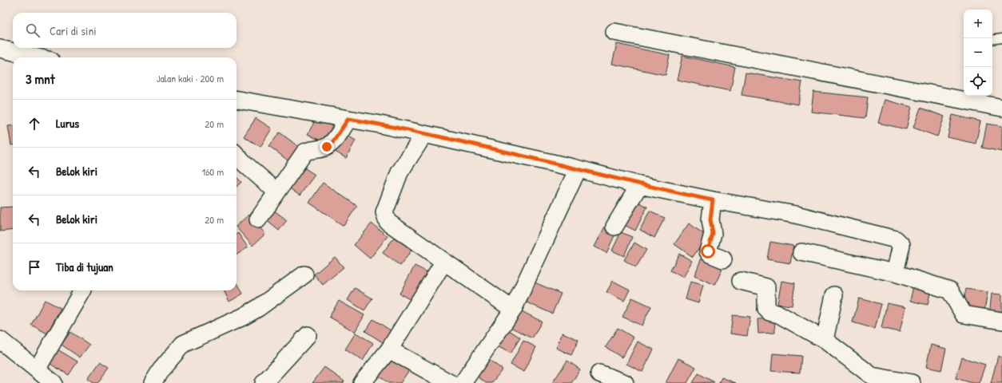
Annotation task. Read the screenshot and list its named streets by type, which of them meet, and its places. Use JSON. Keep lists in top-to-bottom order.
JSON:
{
  "page": {
    "map_buttons": ["+", "−"],
    "search": "Cari di sini",
    "heading": ["3 mnt", "Jalan kaki · 200 m"],
    "list": [
      ["Lurus", "20 m"],
      ["Belok kiri", "160 m"],
      ["Belok kiri", "20 m"],
      "Tiba di tujuan"
    ]
  }
}
